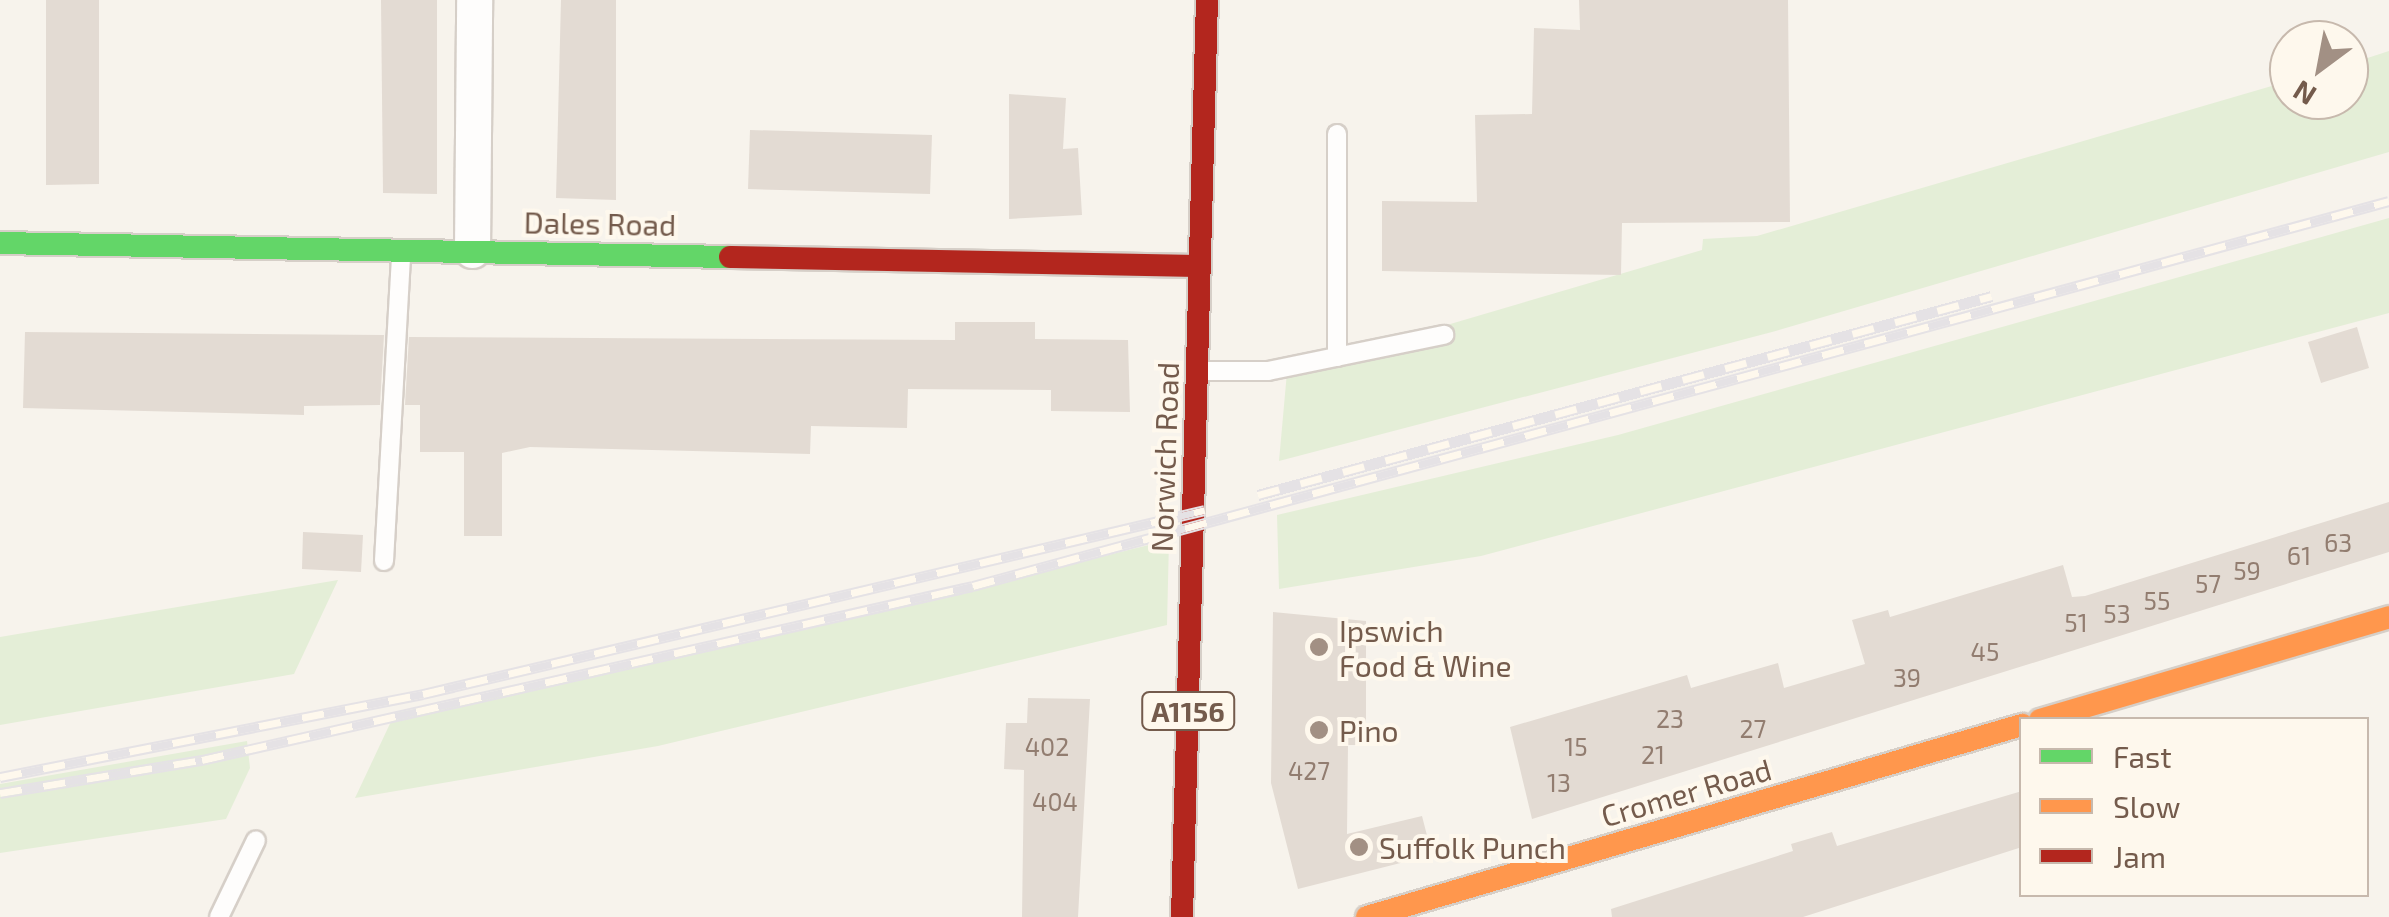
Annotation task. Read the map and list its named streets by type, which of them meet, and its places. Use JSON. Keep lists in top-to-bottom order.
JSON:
{
  "streets": {
    "street": [
      "Dales Road",
      "Norwich Road",
      "A1156",
      "Cromer Road"
    ]
  },
  "crossings": [
    ["Dales Road", "Norwich Road"]
  ],
  "places": ["Ipswich Food & Wine", "Pino", "Suffolk Punch"],
  "house_numbers": [
    "63",
    "61",
    "59",
    "57",
    "55",
    "53",
    "51",
    "45",
    "39",
    "23",
    "27",
    "402",
    "15",
    "21",
    "427",
    "13",
    "404"
  ],
  "legend": ["Fast", "Slow", "Jam"],
  "north": "bottom left"
}
